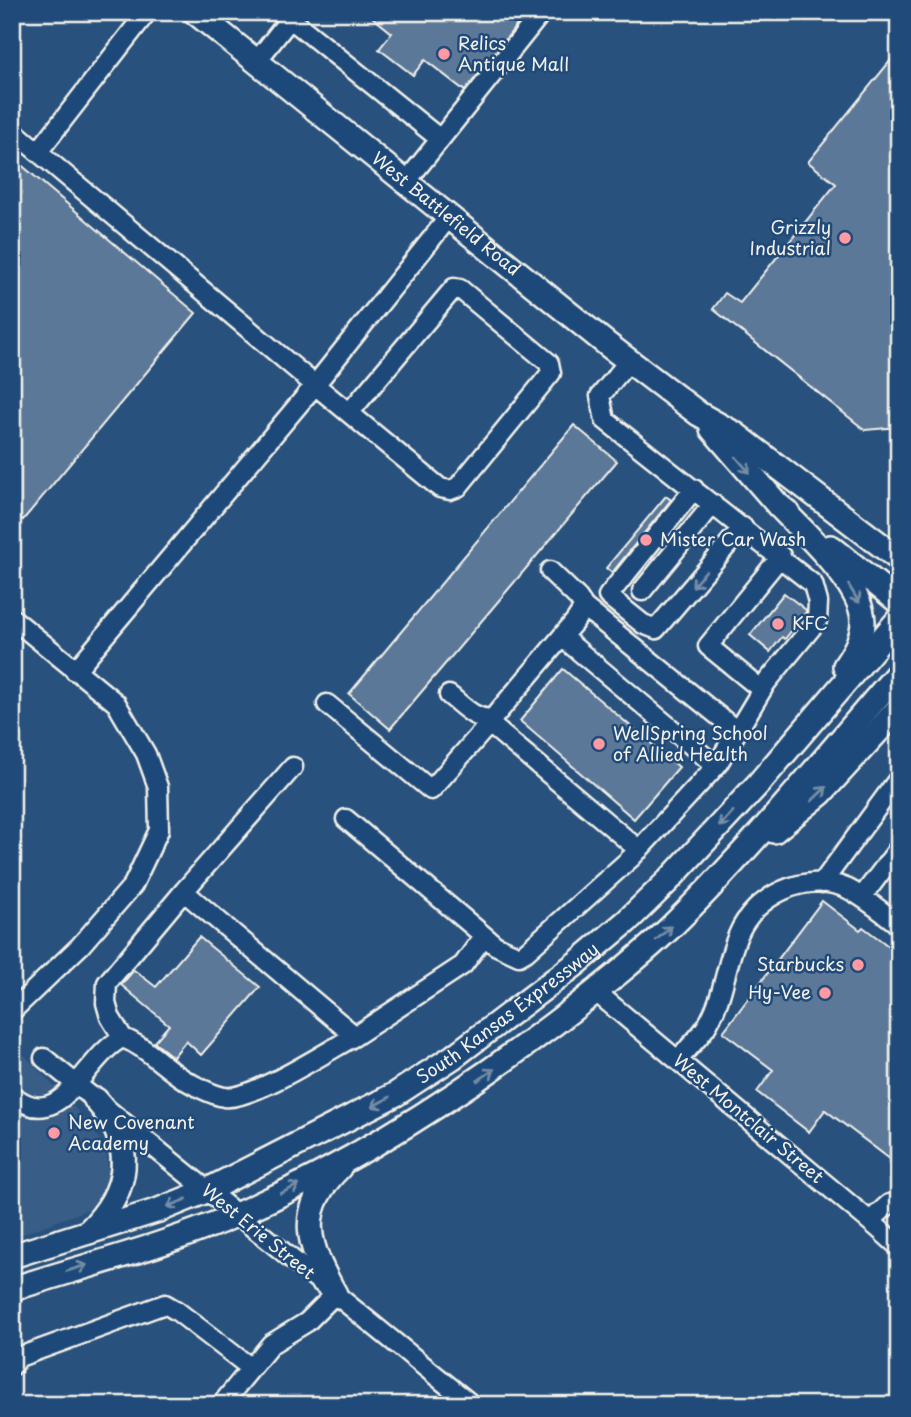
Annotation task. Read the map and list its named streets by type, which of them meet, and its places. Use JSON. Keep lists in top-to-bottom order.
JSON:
{
  "streets": {
    "main road": ["West Battlefield Road", "South Kansas Expressway"],
    "street": ["West Montclair Street", "West Erie Street"]
  },
  "crossings": [
    ["South Kansas Expressway", "West Montclair Street"],
    ["South Kansas Expressway", "West Erie Street"]
  ],
  "places": [
    "Relics Antique Mall",
    "Grizzly Industrial",
    "Mister Car Wash",
    "KFC",
    "WellSpring School of Allied Health",
    "Starbucks",
    "Hy-Vee",
    "New Covenant Academy"
  ]
}
